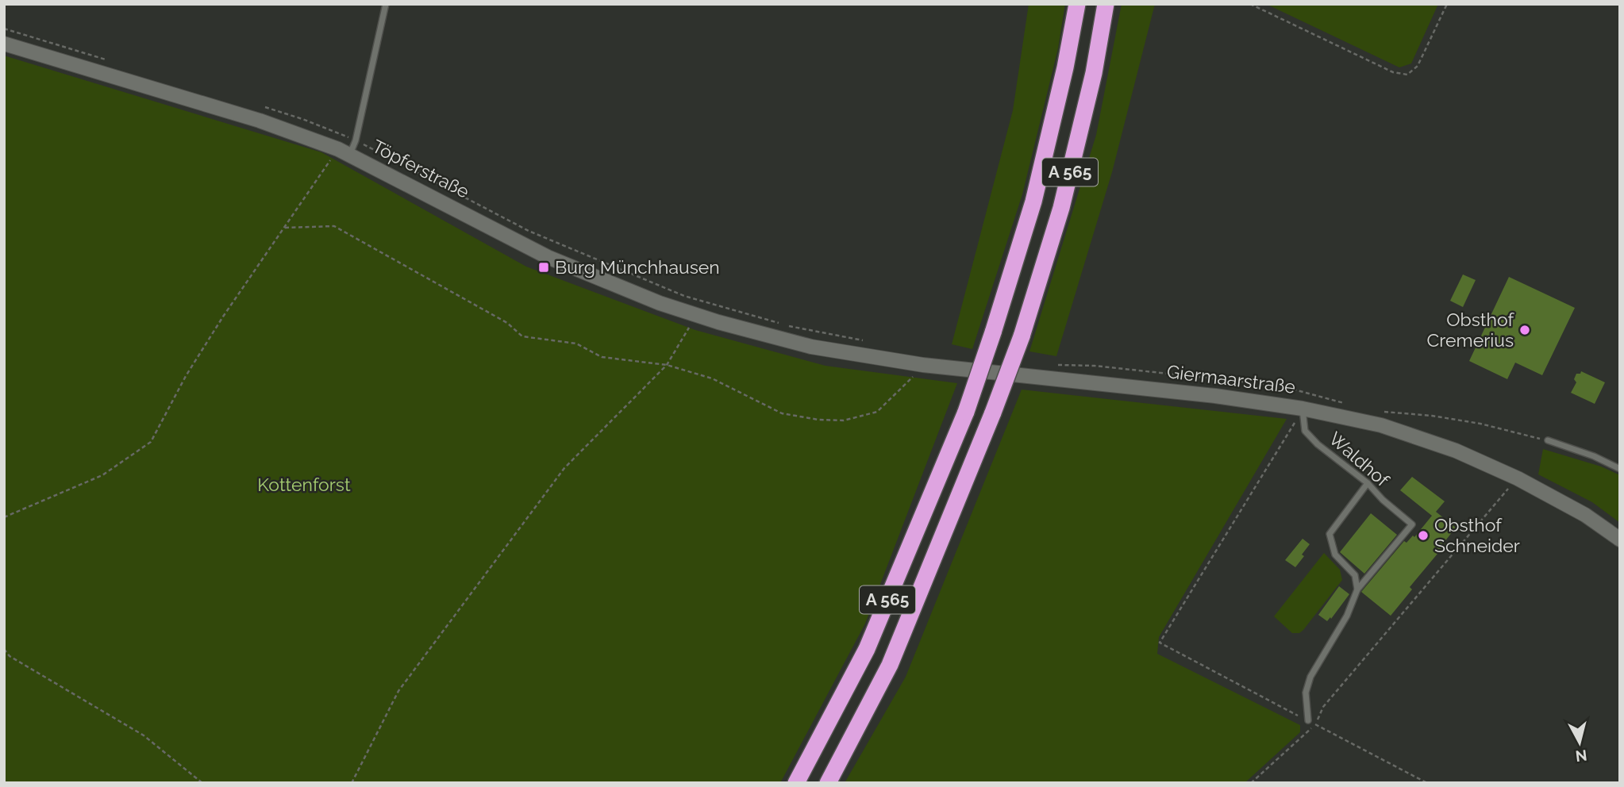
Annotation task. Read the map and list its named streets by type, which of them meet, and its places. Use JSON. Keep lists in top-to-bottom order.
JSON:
{
  "streets": {
    "highway": ["A 565"],
    "main road": ["Töpferstraße", "Giermaarstraße"],
    "lane": ["Waldhof"]
  },
  "crossings": [
    ["Töpferstraße", "Giermaarstraße"],
    ["Giermaarstraße", "Waldhof"]
  ],
  "parks": ["Kottenforst"],
  "places": {
    "transit": ["Burg Münchhausen"],
    "other": ["Obsthof Cremerius", "Obsthof Schneider"]
  },
  "north": "bottom"
}
